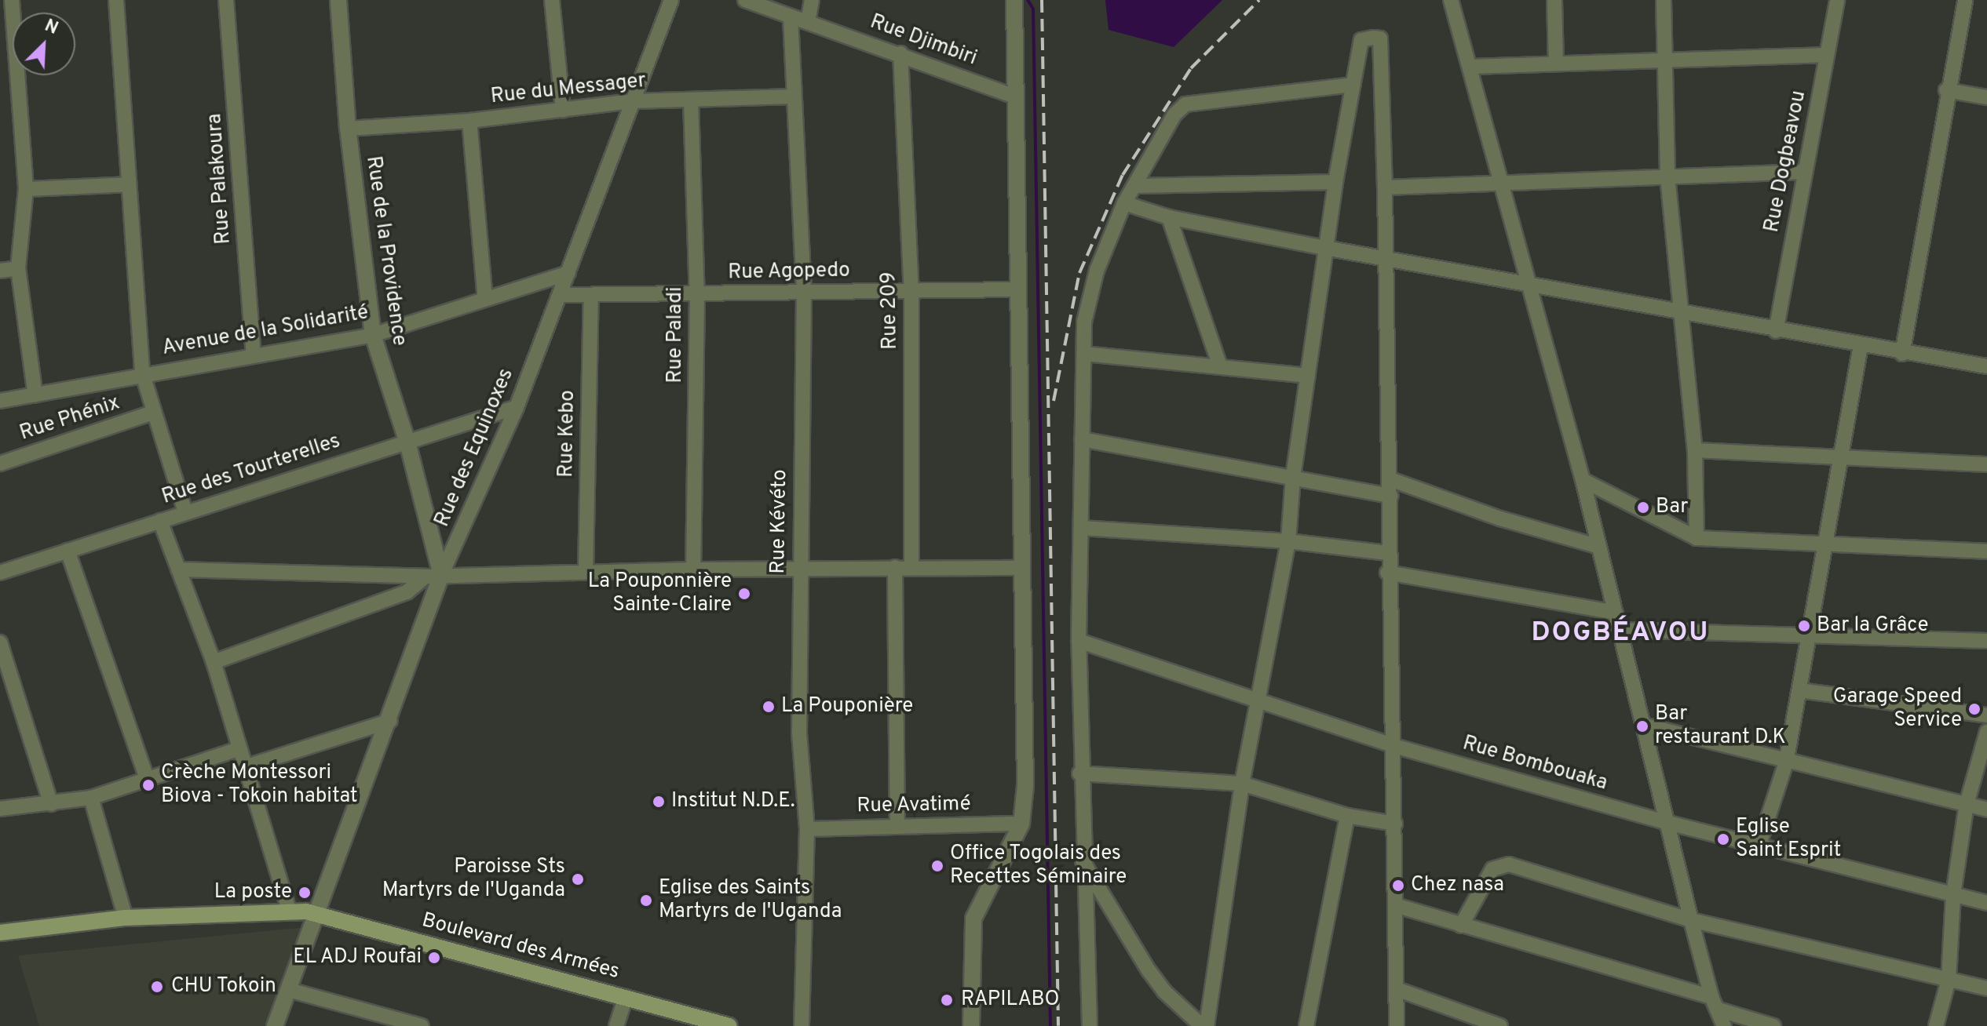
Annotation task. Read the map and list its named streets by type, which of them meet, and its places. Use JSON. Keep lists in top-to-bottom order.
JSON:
{
  "streets": {
    "main road": ["Boulevard des Armées"],
    "street": [
      "Rue Djimbiri",
      "Rue du Messager",
      "Rue Dogbeavou",
      "Rue Palakoura",
      "Rue de la Providence",
      "Rue Agopedo",
      "Rue 209",
      "Avenue de la Solidarité",
      "Rue Paladi",
      "Rue Phénix",
      "Rue Kebo",
      "Rue des Equinoxes",
      "Rue des Tourterelles",
      "Rue Kévéto",
      "Rue Bombouaka",
      "Rue Avatimé"
    ]
  },
  "crossings": [
    ["Rue Djimbiri", "Rue 209"],
    ["Rue Djimbiri", "Rue Kévéto"],
    ["Rue du Messager", "Rue de la Providence"],
    ["Rue du Messager", "Rue Paladi"],
    ["Rue du Messager", "Rue des Equinoxes"],
    ["Rue du Messager", "Rue Kévéto"],
    ["Rue Palakoura", "Avenue de la Solidarité"],
    ["Rue de la Providence", "Avenue de la Solidarité"],
    ["Rue de la Providence", "Rue des Equinoxes"],
    ["Rue de la Providence", "Rue des Tourterelles"],
    ["Rue Agopedo", "Rue 209"],
    ["Rue Agopedo", "Rue Paladi"],
    ["Rue Agopedo", "Rue Kebo"],
    ["Rue Agopedo", "Rue des Equinoxes"],
    ["Rue Agopedo", "Rue Kévéto"],
    ["Avenue de la Solidarité", "Rue des Equinoxes"],
    ["Rue des Equinoxes", "Rue des Tourterelles"],
    ["Rue des Equinoxes", "Boulevard des Armées"],
    ["Rue Kévéto", "Rue Avatimé"]
  ],
  "districts": ["DOGBÉAVOU"],
  "places": [
    "Bar",
    "La Pouponnière Sainte-Claire",
    "Bar la Grâce",
    "La Pouponière",
    "Garage Speed Service",
    "Bar restaurant D.K",
    "Crèche Montessori Biova - Tokoin habitat",
    "Institut N.D.E.",
    "Eglise Saint Esprit",
    "Office Togolais des Recettes Séminaire",
    "Paroisse Sts Martyrs de l'Uganda",
    "Chez nasa",
    "La poste",
    "Eglise des Saints Martyrs de l'Uganda",
    "EL ADJ Roufai",
    "CHU Tokoin",
    "RAPILABO"
  ],
  "north": "top right"
}
